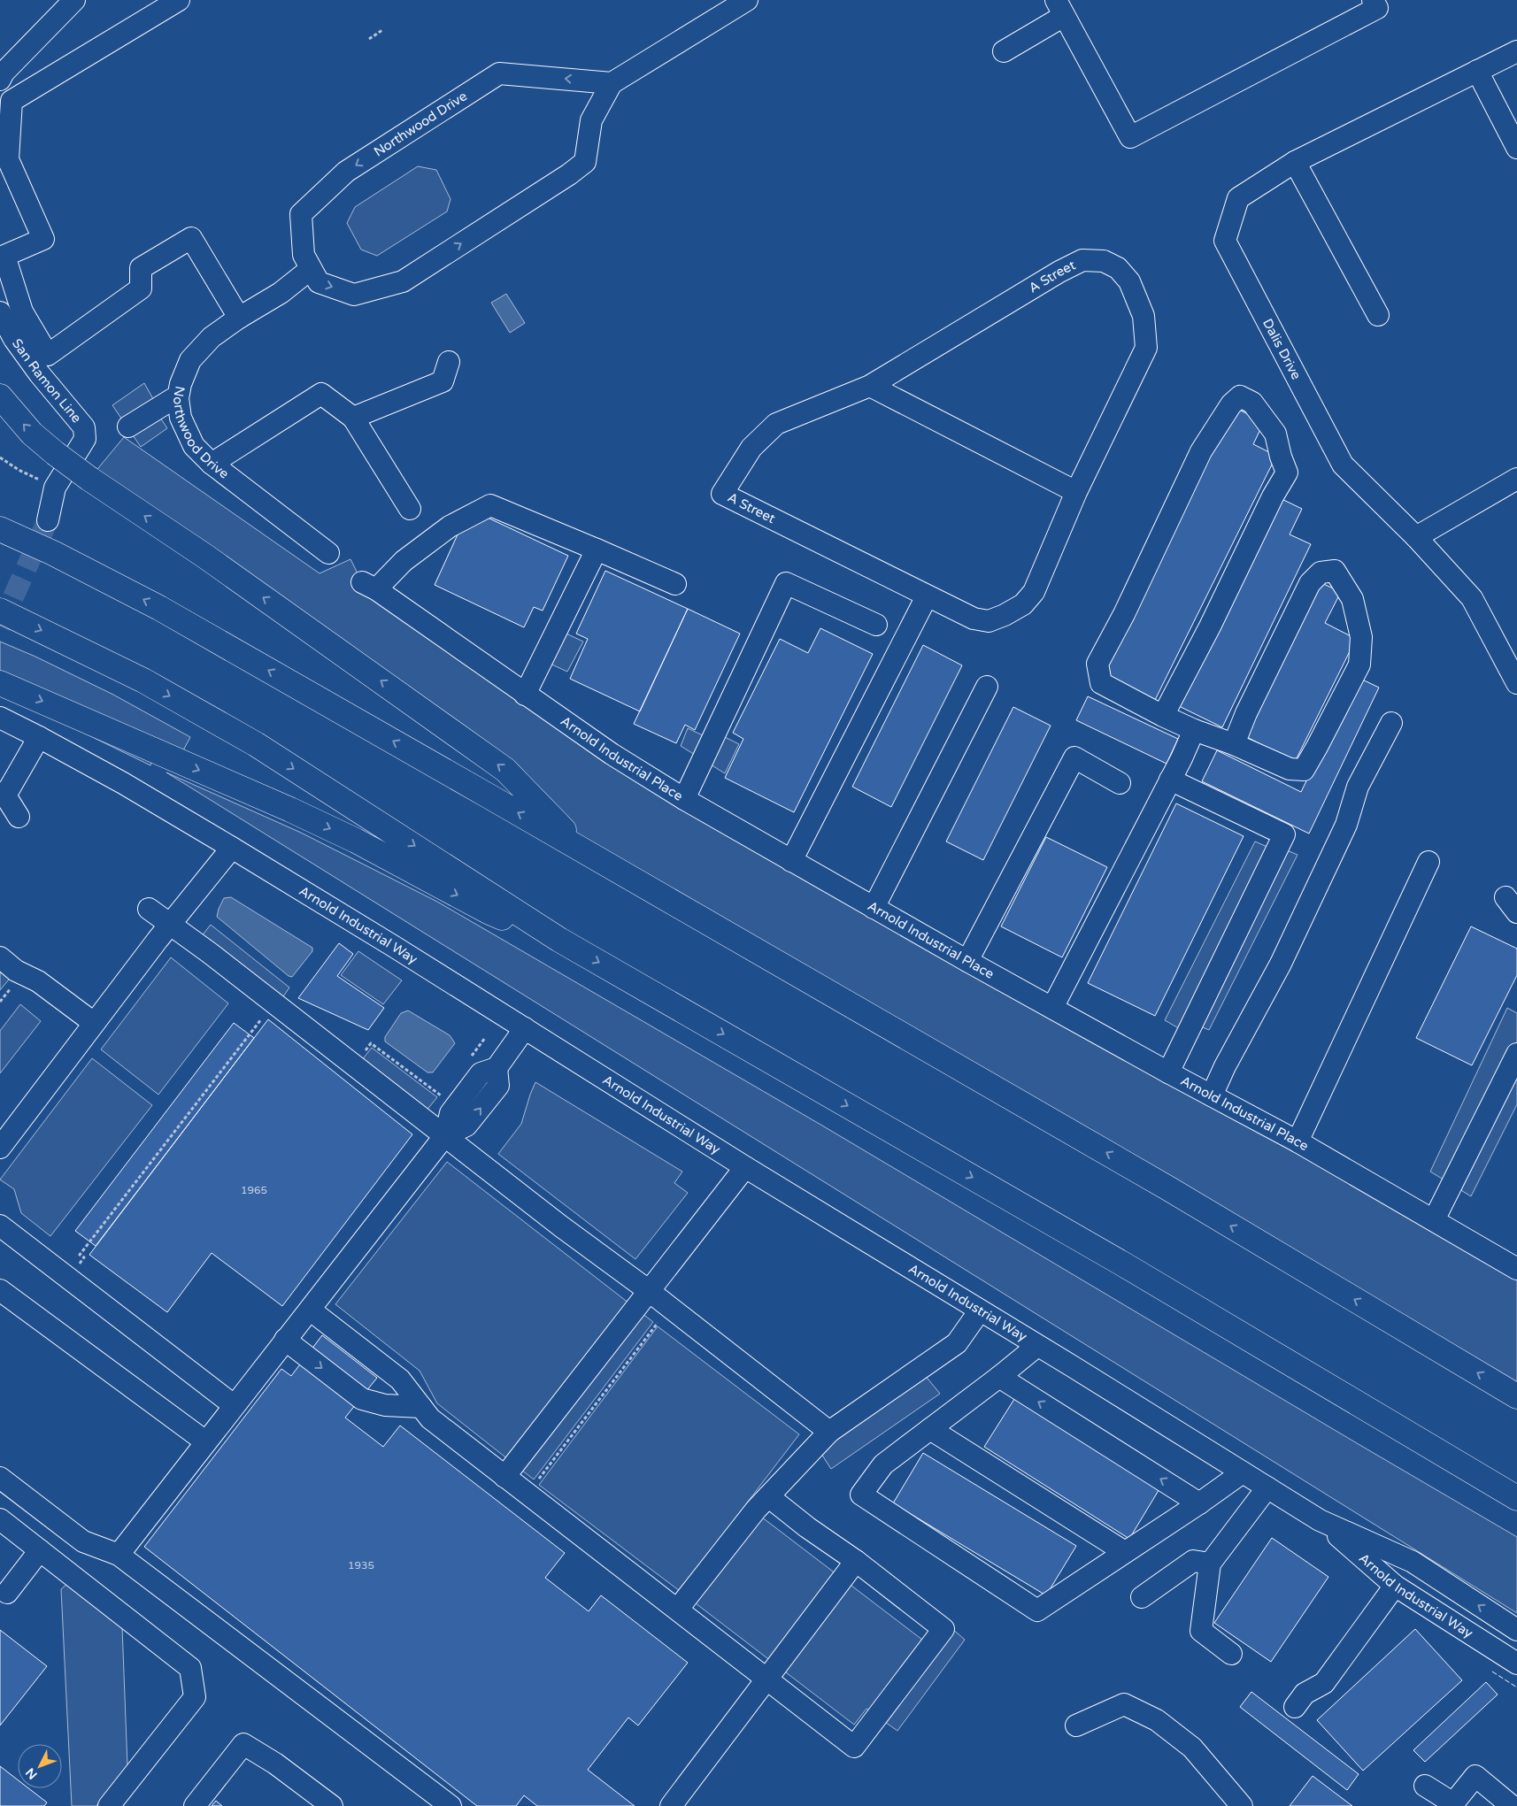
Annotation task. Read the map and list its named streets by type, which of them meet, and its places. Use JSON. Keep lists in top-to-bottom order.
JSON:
{
  "streets": {
    "street": [
      "Northwood Drive",
      "A Street",
      "Dalis Drive",
      "San Ramon Line",
      "Arnold Industrial Place",
      "Arnold Industrial Way"
    ]
  },
  "house_numbers": ["1965", "1935"],
  "north": "bottom left"
}
